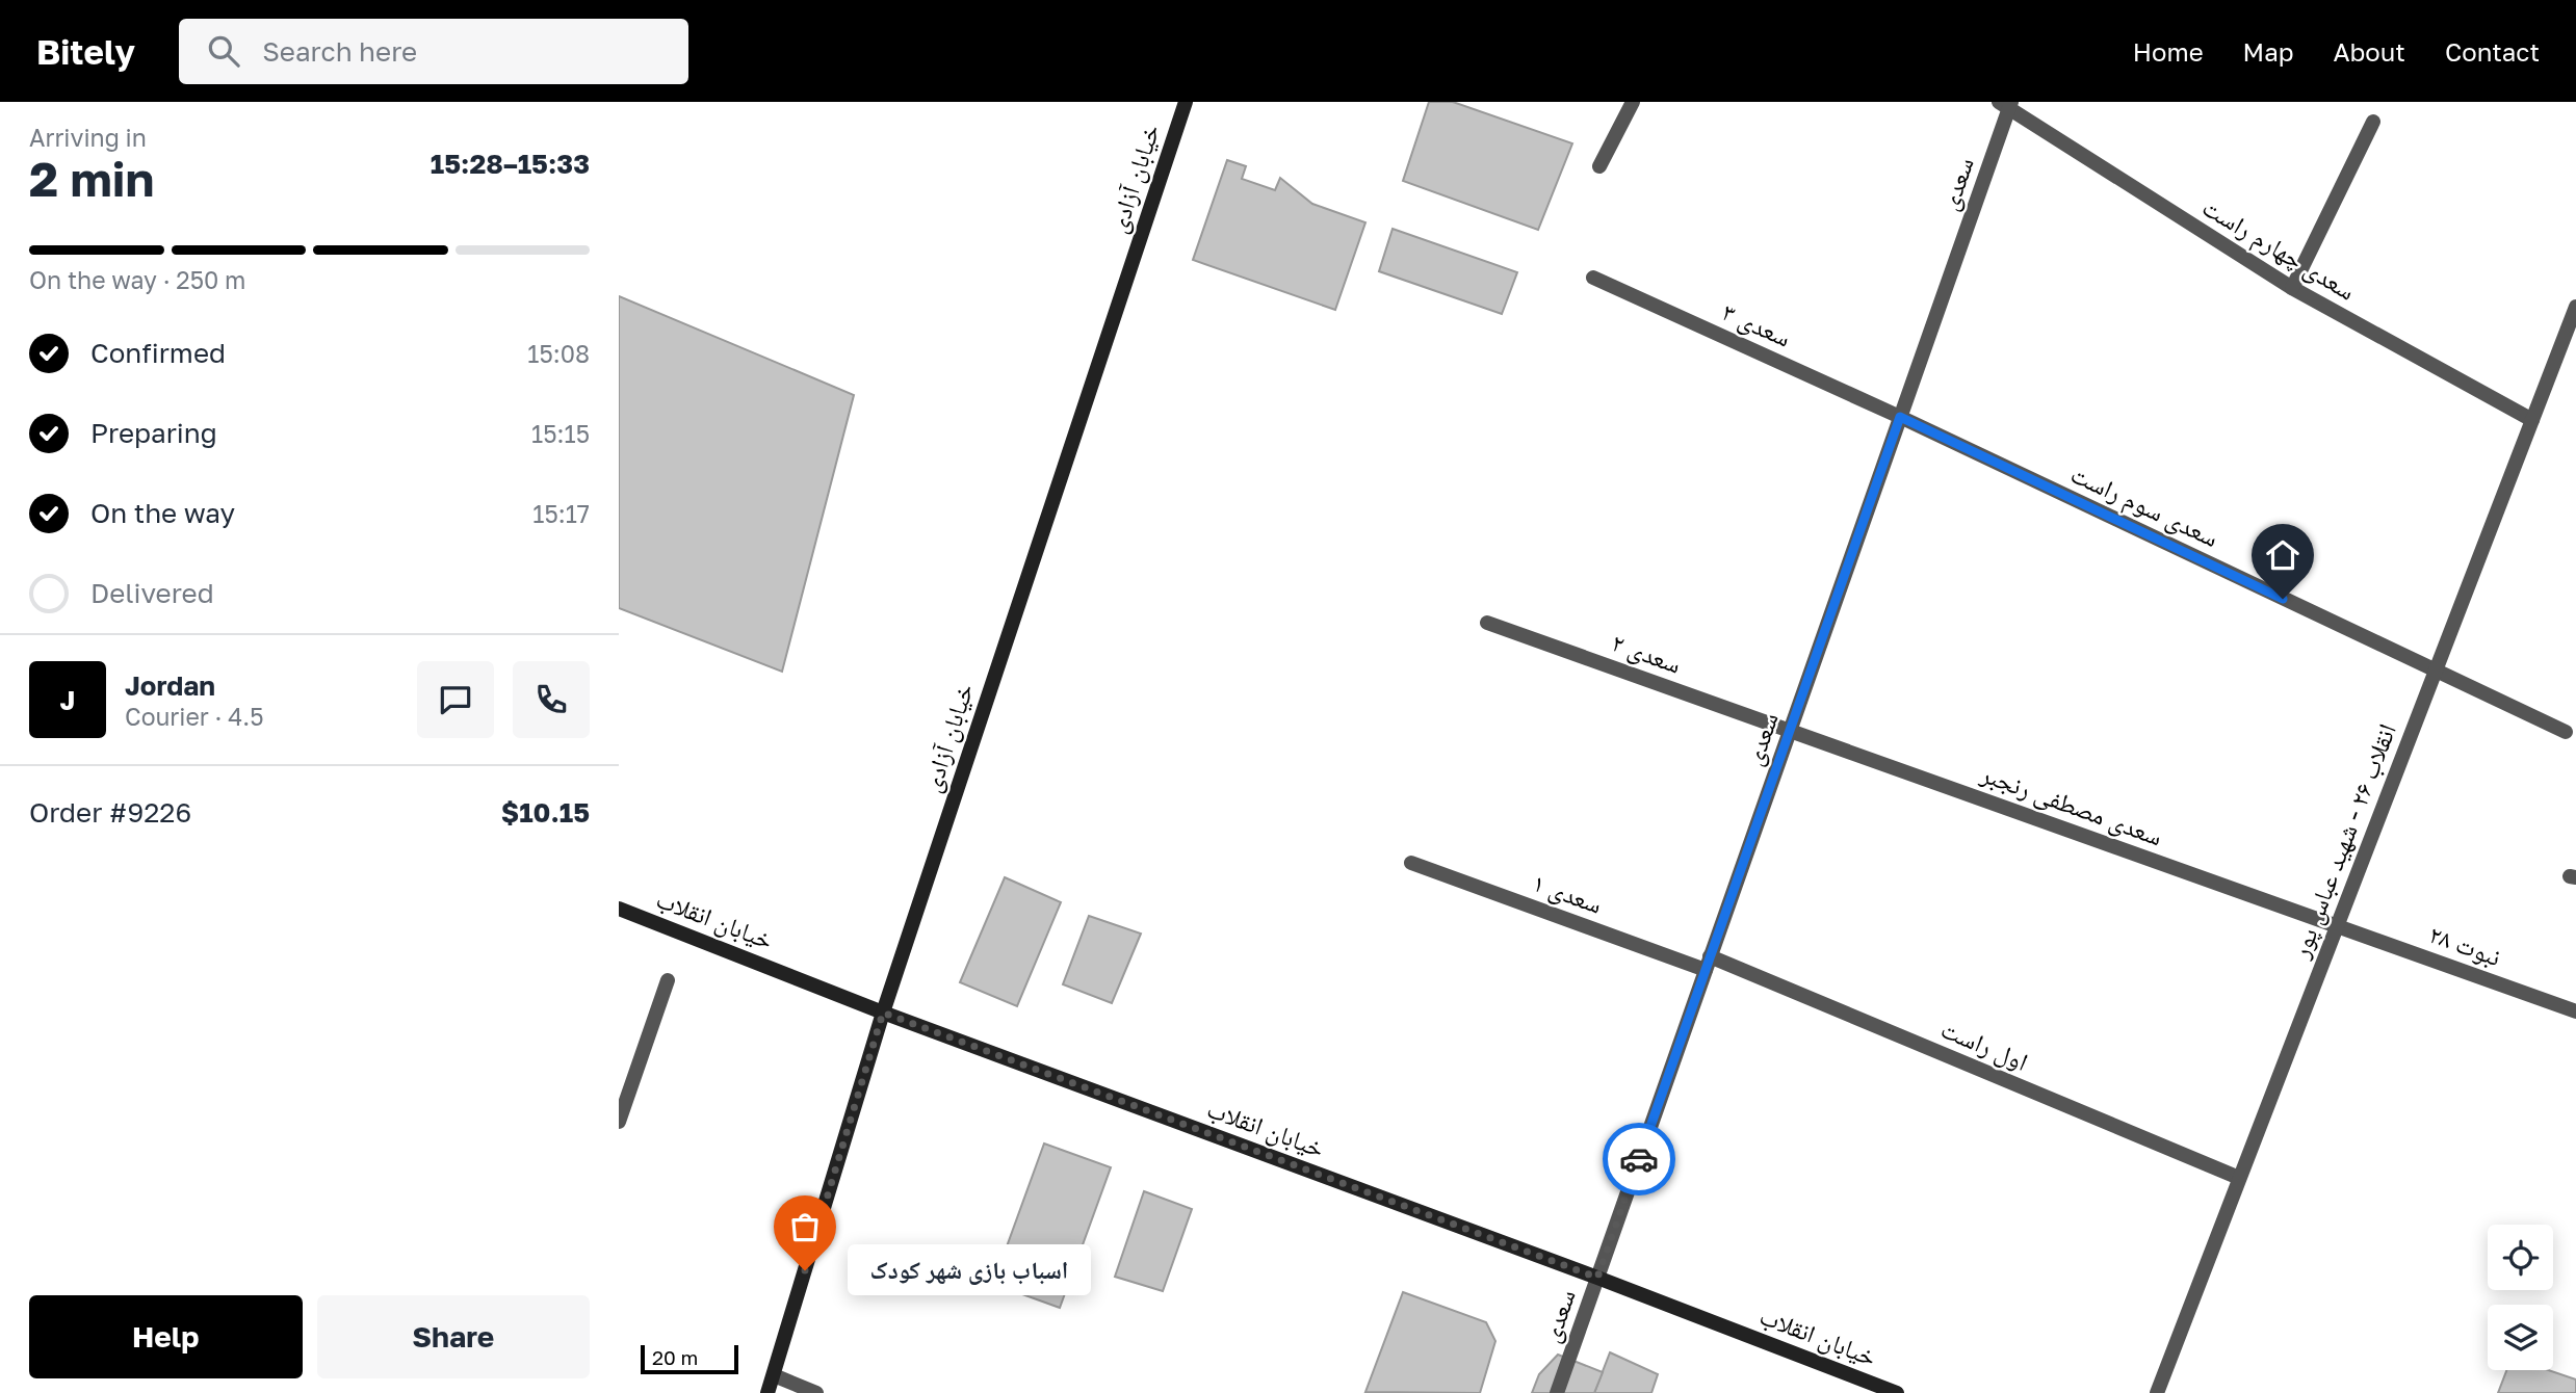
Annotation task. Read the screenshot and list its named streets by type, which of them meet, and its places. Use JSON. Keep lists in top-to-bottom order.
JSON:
{
  "streets": {
    "street": [
      "خیابان آزادی",
      "سعدی",
      "سعدی چهارم راست",
      "سعدی ۳",
      "سعدی سوم راست",
      "سعدی ۲",
      "سعدی مصطفی رنجبر",
      "انقلاب ۲۶ - شهید عباس پور",
      "سعدی ۱",
      "خیابان انقلاب",
      "نبوت ۲۸",
      "اول راست"
    ]
  },
  "crossings": [
    ["خیابان آزادی", "خیابان انقلاب"],
    ["سعدی", "سعدی چهارم راست"],
    ["سعدی", "سعدی ۳"],
    ["سعدی", "سعدی سوم راست"],
    ["سعدی", "سعدی ۲"],
    ["سعدی", "سعدی مصطفی رنجبر"],
    ["سعدی", "سعدی ۱"],
    ["سعدی", "خیابان انقلاب"],
    ["سعدی", "اول راست"],
    ["سعدی چهارم راست", "انقلاب ۲۶ - شهید عباس پور"],
    ["سعدی ۳", "سعدی سوم راست"],
    ["سعدی سوم راست", "انقلاب ۲۶ - شهید عباس پور"],
    ["سعدی ۲", "سعدی مصطفی رنجبر"],
    ["سعدی مصطفی رنجبر", "انقلاب ۲۶ - شهید عباس پور"],
    ["سعدی مصطفی رنجبر", "نبوت ۲۸"],
    ["انقلاب ۲۶ - شهید عباس پور", "نبوت ۲۸"],
    ["انقلاب ۲۶ - شهید عباس پور", "اول راست"],
    ["سعدی ۱", "اول راست"]
  ],
  "places": ["اسباب بازی شهر کودک"],
  "scale_bar": "20 m",
  "page": {
    "header": "Bitely",
    "search": "Search here",
    "nav": [
      "Home",
      "Map",
      "About",
      "Contact"
    ],
    "heading": ["2 min", "Arriving in", "15:28–15:33"],
    "panel": [
      "Jordan",
      "Courier · 4.5",
      "Order #9226",
      "$10.15"
    ],
    "bar": "On the way · 250 m",
    "list": [
      ["Confirmed", "15:08"],
      ["Preparing", "15:15"],
      ["On the way", "15:17"],
      "Delivered"
    ],
    "round": "J",
    "bubble": "اسباب بازی شهر کودک",
    "buttons": ["Help", "Share"],
    "scale": "20 m"
  }
}
